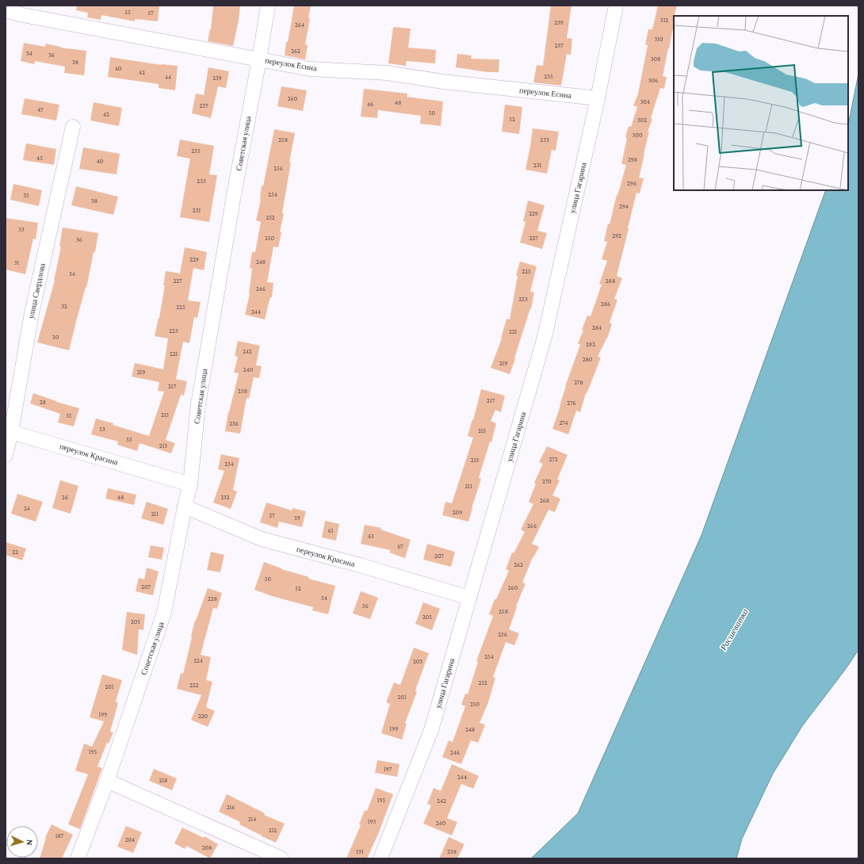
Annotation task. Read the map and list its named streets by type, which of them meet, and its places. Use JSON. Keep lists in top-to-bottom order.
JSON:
{
  "streets": {
    "street": [
      "переулок Есина",
      "Советская улица",
      "улица Гагарина",
      "улица Свердлова",
      "переулок Красина"
    ]
  },
  "crossings": [
    ["переулок Есина", "Советская улица"],
    ["переулок Есина", "улица Гагарина"],
    ["Советская улица", "переулок Красина"],
    ["улица Гагарина", "переулок Красина"],
    ["улица Свердлова", "переулок Красина"]
  ],
  "water": ["Расшеватка"],
  "house_numbers": [
    "55",
    "57",
    "312",
    "239",
    "264",
    "310",
    "237",
    "262",
    "34",
    "36",
    "308",
    "38",
    "40",
    "42",
    "235",
    "44",
    "239",
    "306",
    "260",
    "304",
    "48",
    "46",
    "237",
    "47",
    "50",
    "42",
    "52",
    "302",
    "300",
    "258",
    "233",
    "235",
    "45",
    "298",
    "40",
    "231",
    "256",
    "233",
    "296",
    "254",
    "35",
    "38",
    "294",
    "231",
    "229",
    "252",
    "33",
    "292",
    "250",
    "227",
    "36",
    "229",
    "248",
    "31",
    "225",
    "34",
    "227",
    "288",
    "246",
    "223",
    "286",
    "32",
    "225",
    "244",
    "284",
    "223",
    "221",
    "30",
    "282",
    "242",
    "221",
    "280",
    "219",
    "240",
    "219",
    "278",
    "217",
    "238",
    "217",
    "28",
    "276",
    "215",
    "51",
    "274",
    "236",
    "53",
    "215",
    "55",
    "213",
    "272",
    "213",
    "234",
    "270",
    "211",
    "26",
    "48",
    "232",
    "268",
    "24",
    "209",
    "211",
    "57",
    "59",
    "266",
    "61",
    "63",
    "67",
    "22",
    "207",
    "262",
    "50",
    "207",
    "260",
    "52",
    "54",
    "228",
    "56",
    "258",
    "205",
    "205",
    "256",
    "254",
    "224",
    "203",
    "252",
    "222",
    "201",
    "201",
    "250",
    "199",
    "220",
    "199",
    "248",
    "195",
    "246",
    "197",
    "244",
    "218",
    "195",
    "242",
    "216",
    "214",
    "193",
    "240",
    "212",
    "187",
    "204",
    "208",
    "191",
    "238"
  ],
  "north": "right"
}
